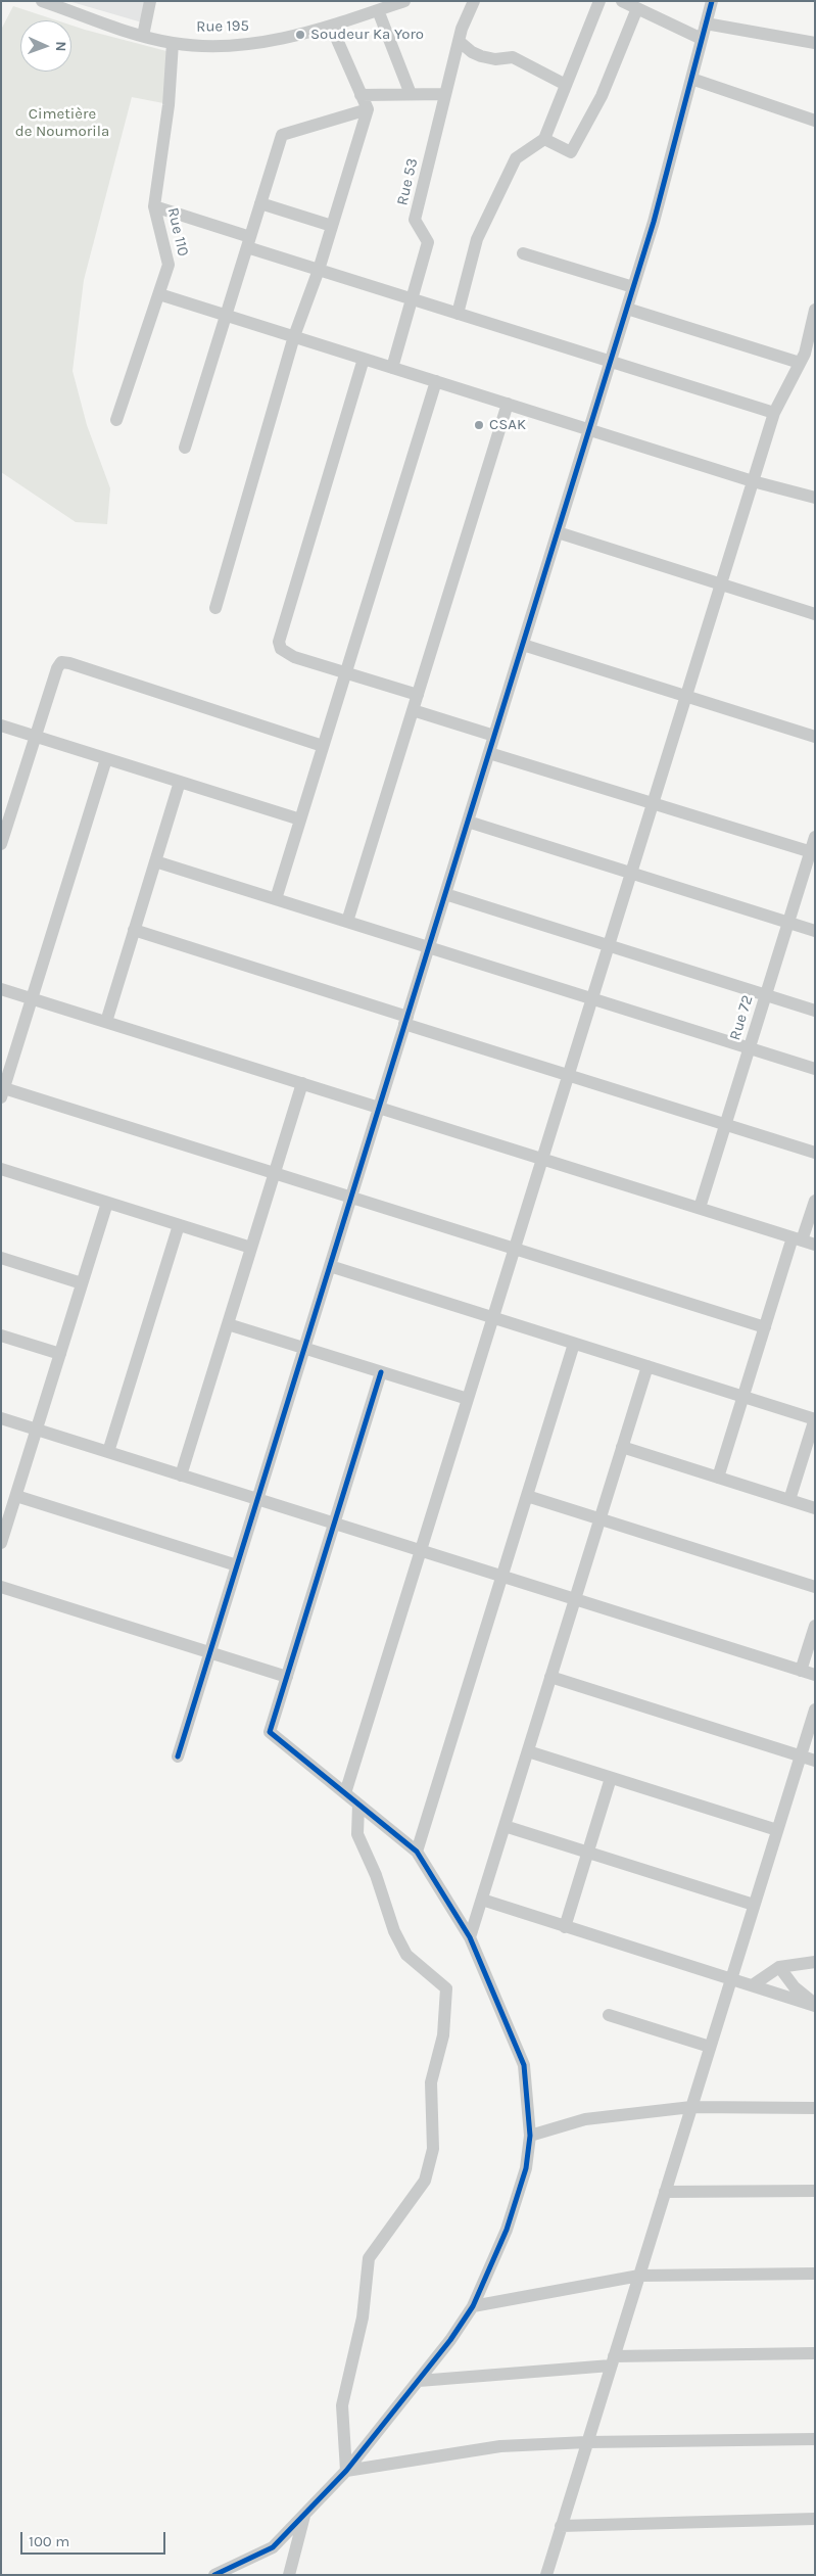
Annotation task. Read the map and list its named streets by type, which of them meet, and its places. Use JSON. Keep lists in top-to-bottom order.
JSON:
{
  "streets": {
    "street": [
      "Rue 195",
      "Rue 53",
      "Rue 110",
      "Rue 72"
    ]
  },
  "crossings": [
    ["Rue 195", "Rue 110"]
  ],
  "parks": ["Cimetière de Noumorila"],
  "places": ["Soudeur Ka Yoro", "CSAK"],
  "scale_bar": "100 m",
  "north": "right"
}
